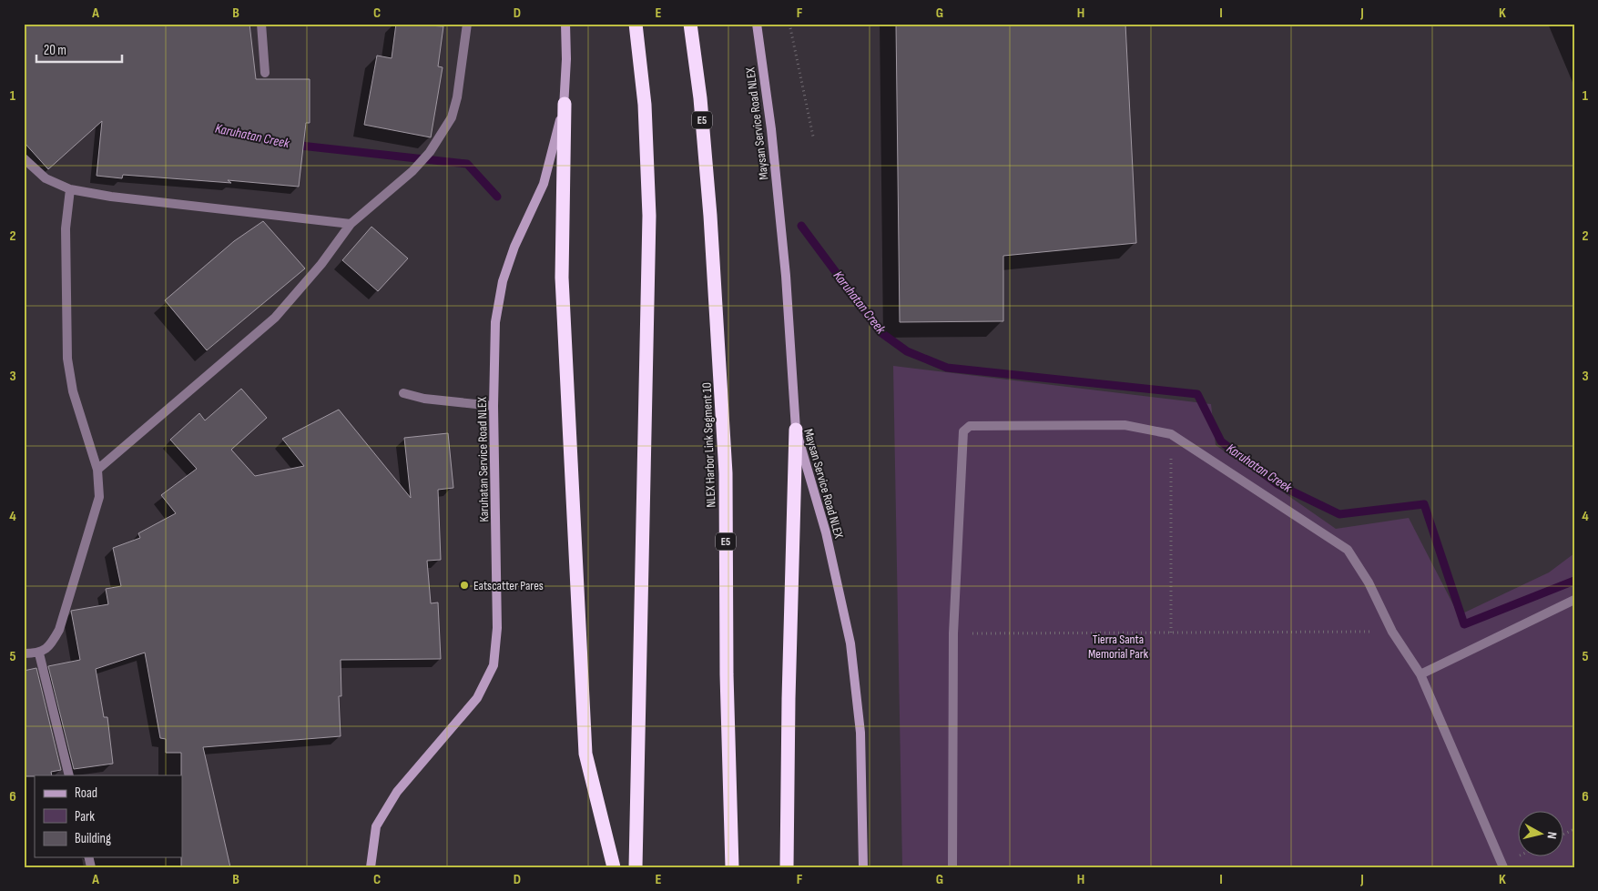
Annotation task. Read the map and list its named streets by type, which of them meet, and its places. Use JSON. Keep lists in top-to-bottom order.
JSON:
{
  "streets": {
    "highway": ["E5", "NLEX Harbor Link Segment 10"],
    "street": ["Maysan Service Road NLEX", "Karuhatan Service Road NLEX"]
  },
  "water": ["Karuhatan Creek"],
  "parks": ["Tierra Santa Memorial Park"],
  "places": ["Eatscatter Pares"],
  "legend": ["Road", "Park", "Building"],
  "scale_bar": "20 m",
  "north": "right",
  "grid": {
    "columns": [
      "A",
      "B",
      "C",
      "D",
      "E",
      "F",
      "G",
      "H",
      "I",
      "J",
      "K"
    ],
    "rows": [
      "1",
      "2",
      "3",
      "4",
      "5",
      "6"
    ]
  }
}
